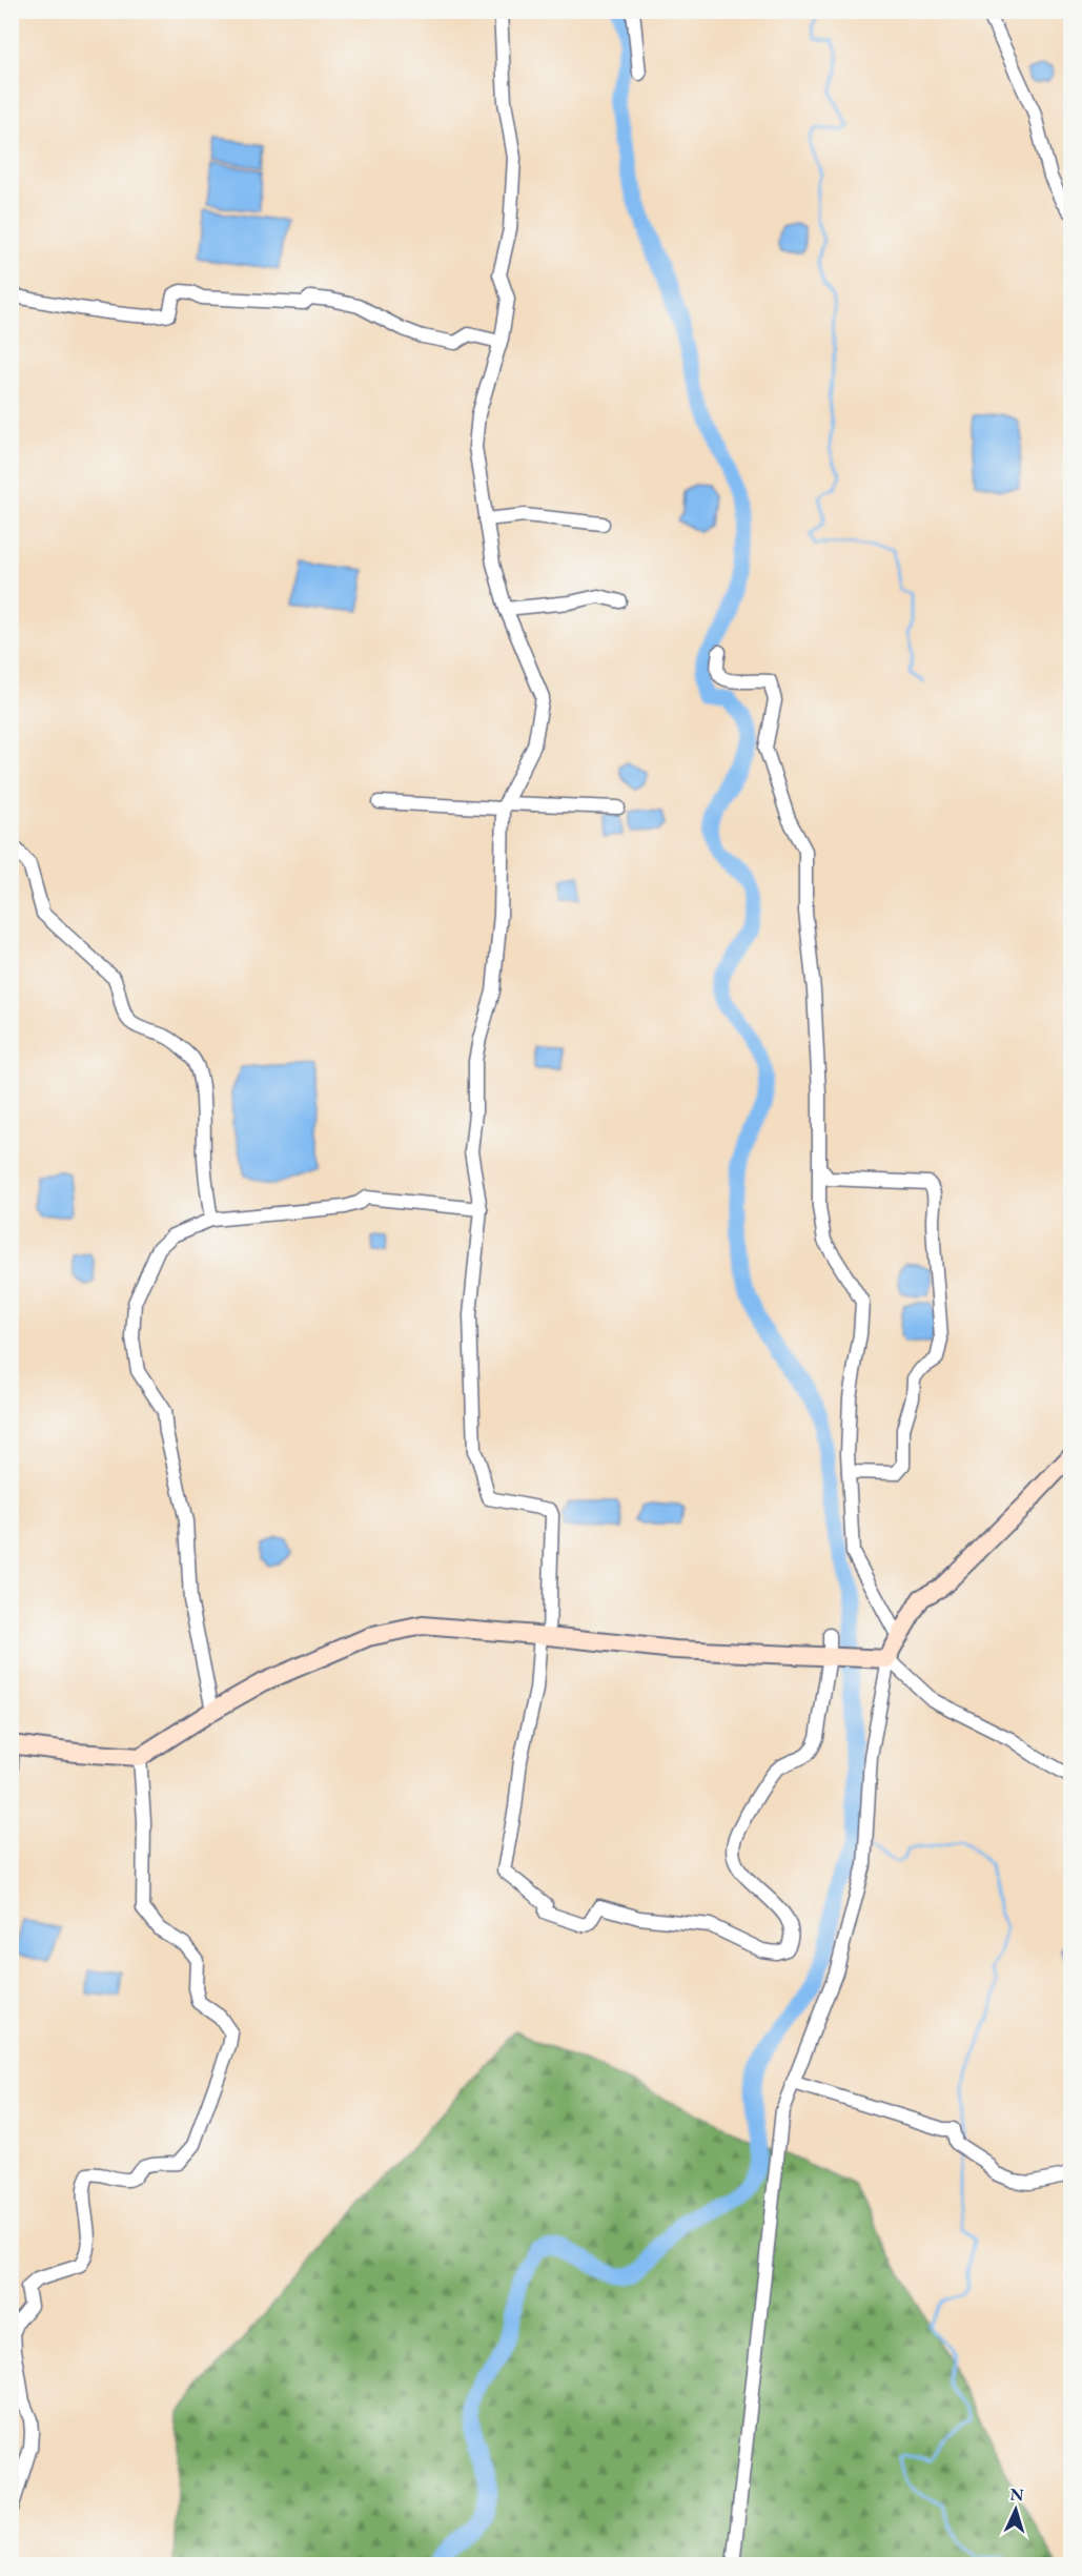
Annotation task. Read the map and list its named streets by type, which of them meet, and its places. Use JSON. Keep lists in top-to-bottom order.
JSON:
{
  "north": "top"
}
